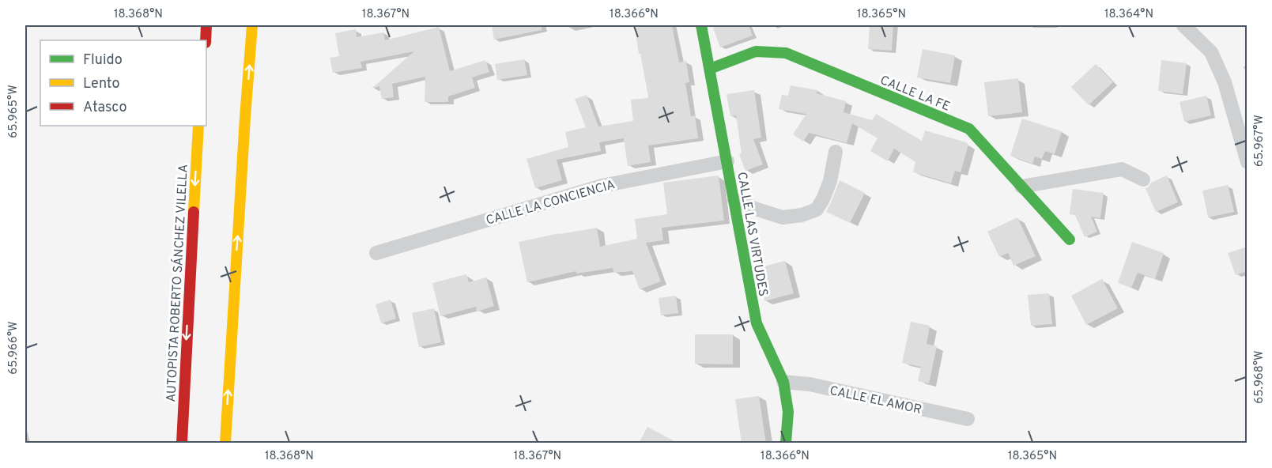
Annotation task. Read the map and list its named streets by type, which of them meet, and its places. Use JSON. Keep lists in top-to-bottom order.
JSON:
{
  "streets": {
    "main road": ["CALLE LA FE", "CALLE LAS VIRTUDES", "AUTOPISTA ROBERTO SÁNCHEZ VILELLA"],
    "street": ["CALLE LA CONCIENCIA", "CALLE EL AMOR"]
  },
  "crossings": [
    ["CALLE LA FE", "CALLE LAS VIRTUDES"],
    ["CALLE LA CONCIENCIA", "CALLE LAS VIRTUDES"],
    ["CALLE LAS VIRTUDES", "CALLE EL AMOR"]
  ],
  "legend": ["Fluido", "Lento", "Atasco"],
  "coordinates": [
    "18.368°N",
    "18.367°N",
    "18.366°N",
    "18.365°N",
    "18.364°N",
    "65.965°W",
    "65.967°W",
    "65.966°W",
    "65.968°W"
  ]
}
